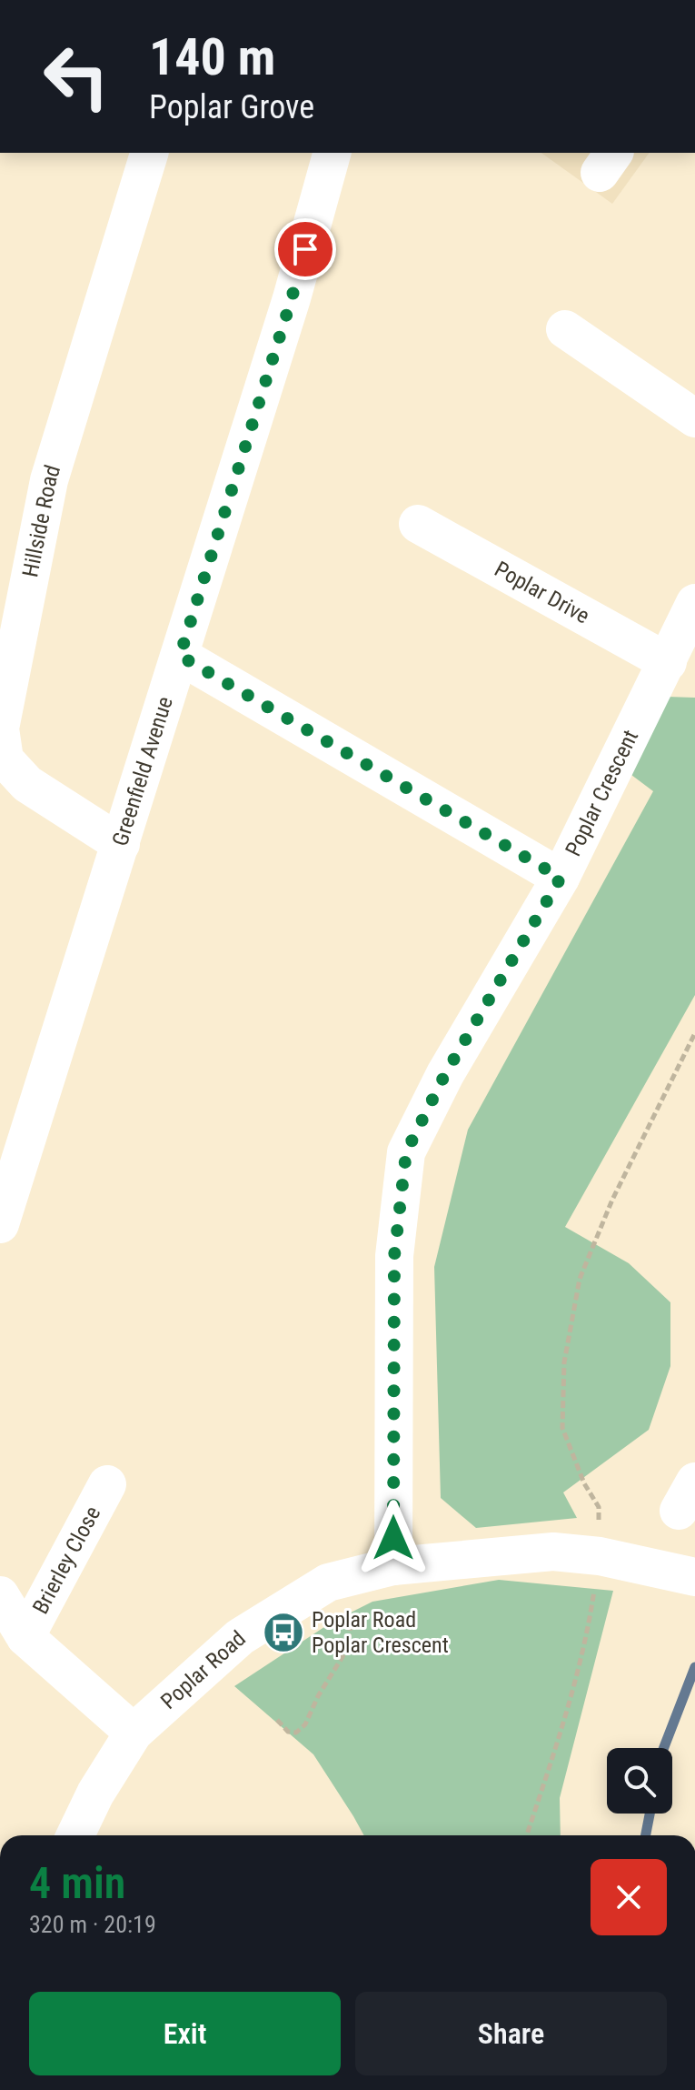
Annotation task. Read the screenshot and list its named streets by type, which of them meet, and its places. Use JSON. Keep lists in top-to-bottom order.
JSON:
{
  "streets": {
    "street": [
      "Hillside Road",
      "Poplar Drive",
      "Greenfield Avenue",
      "Poplar Crescent",
      "Brierley Close",
      "Poplar Road"
    ]
  },
  "crossings": [
    ["Hillside Road", "Greenfield Avenue"],
    ["Poplar Drive", "Poplar Crescent"],
    ["Poplar Crescent", "Poplar Road"]
  ],
  "places": {
    "bus stop": ["Poplar Road Poplar Crescent"]
  },
  "page": {
    "turn": ["140 m", "Poplar Grove"],
    "heading": ["4 min", "320 m · 20:19"],
    "buttons": ["Exit", "Share"]
  }
}
